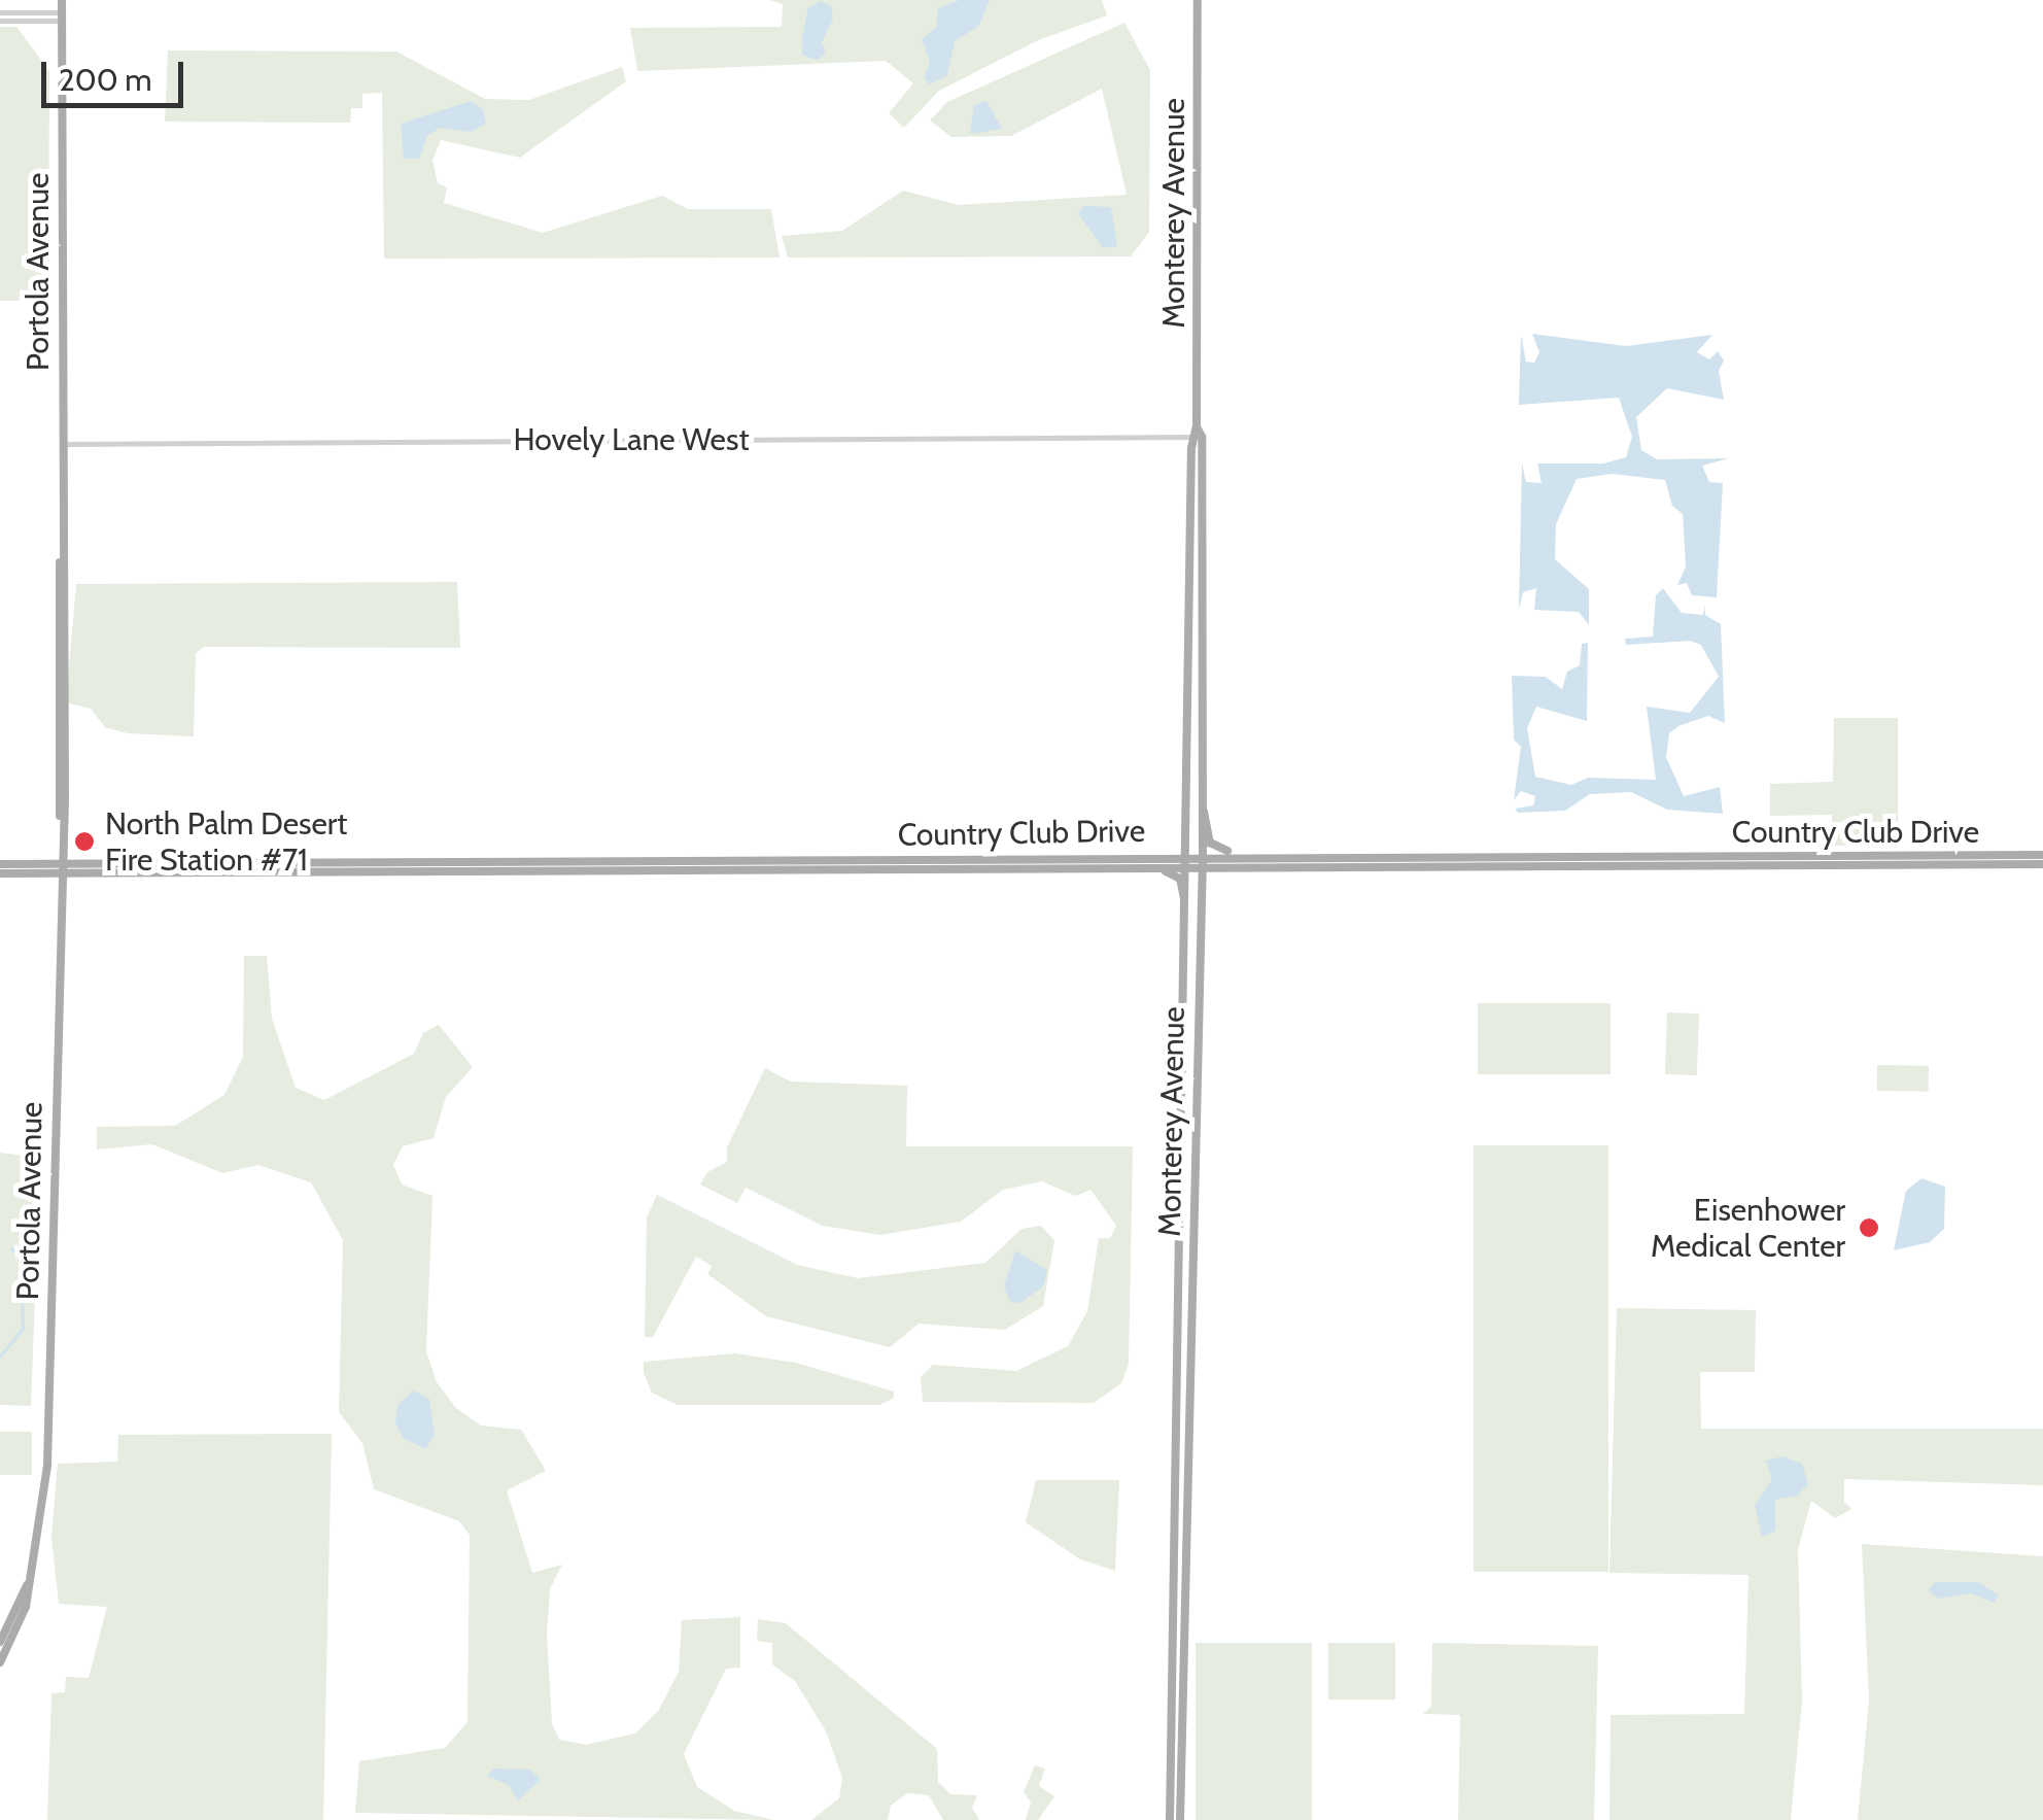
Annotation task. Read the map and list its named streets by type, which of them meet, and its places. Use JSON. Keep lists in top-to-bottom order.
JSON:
{
  "streets": {
    "main road": ["Monterey Avenue", "Portola Avenue", "Country Club Drive"],
    "street": ["Hovely Lane West"]
  },
  "crossings": [
    ["Monterey Avenue", "Hovely Lane West"],
    ["Monterey Avenue", "Country Club Drive"],
    ["Portola Avenue", "Hovely Lane West"],
    ["Portola Avenue", "Country Club Drive"]
  ],
  "places": ["North Palm Desert Fire Station #71", "Eisenhower Medical Center"],
  "scale_bar": "200 m"
}
